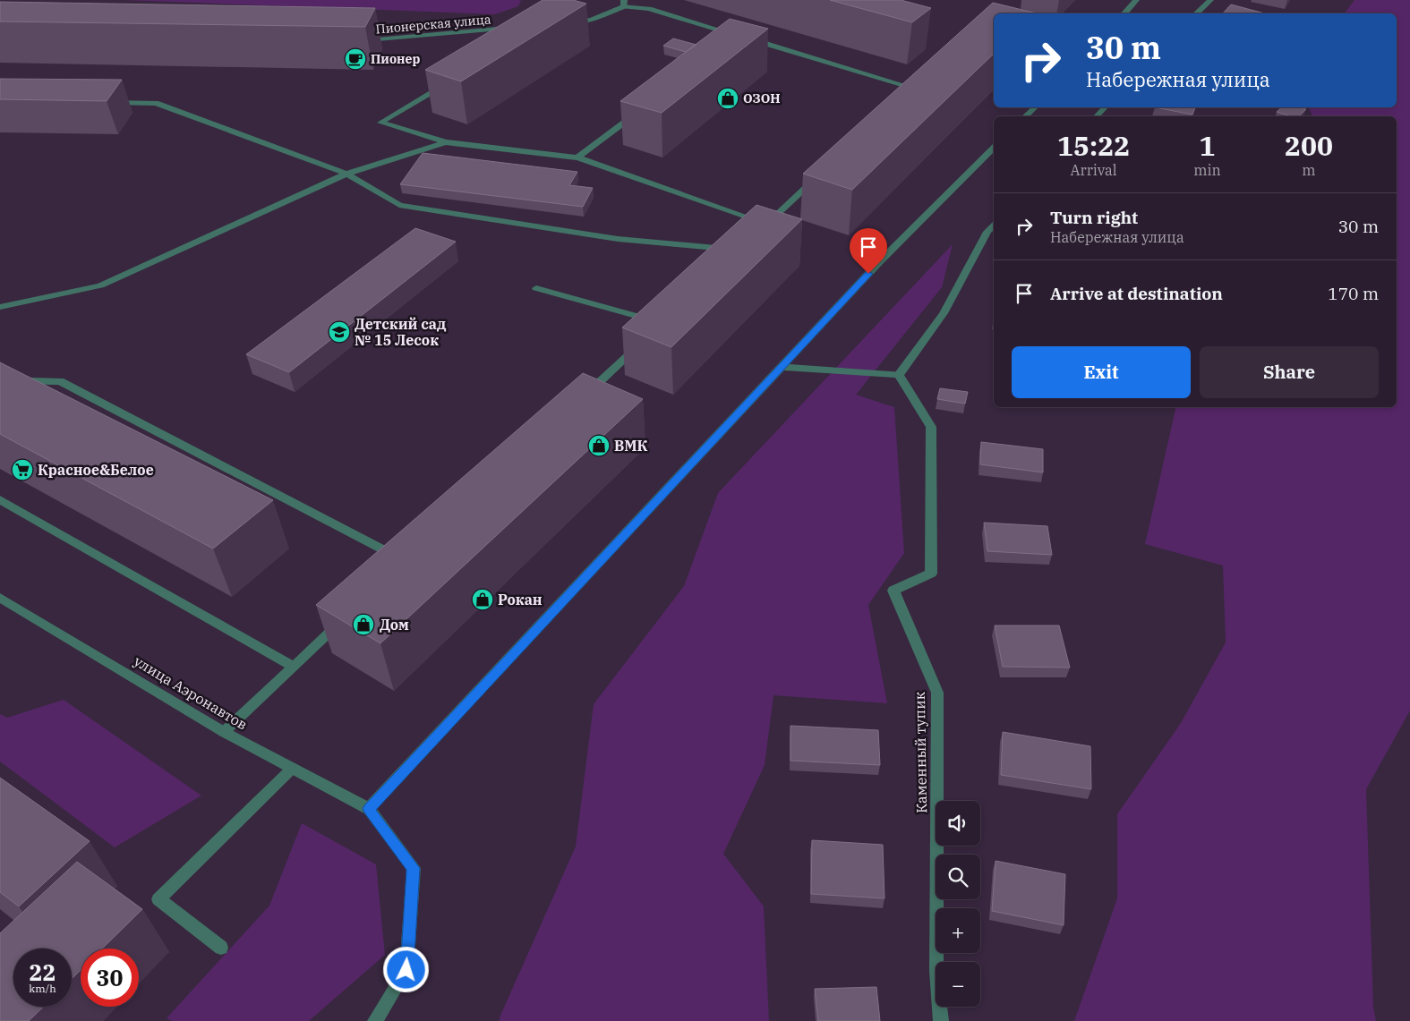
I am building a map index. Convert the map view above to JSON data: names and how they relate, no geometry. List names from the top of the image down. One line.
{"streets":{"street":["Пионерская улица","улица Аэронавтов","Каменный тупик"]},"places":{"cafe":["Пионер"],"shop":["ОЗОН","ВМК","Рокан","Дом"],"school or university":["Детский сад № 15 Лесок"],"supermarket":["Красное&Белое"]},"page":{"turn":["30 m","Набережная улица"],"eta":["15:22","Arrival","1","min","200","m"],"list":[{"name":"Turn right","note":"Набережная улица","value":"30 m"},{"name":"Arrive at destination","value":"170 m"}],"buttons":["Exit","Share"],"map_buttons":["+","−"],"speed":"22 km/h","limit":"30"}}
